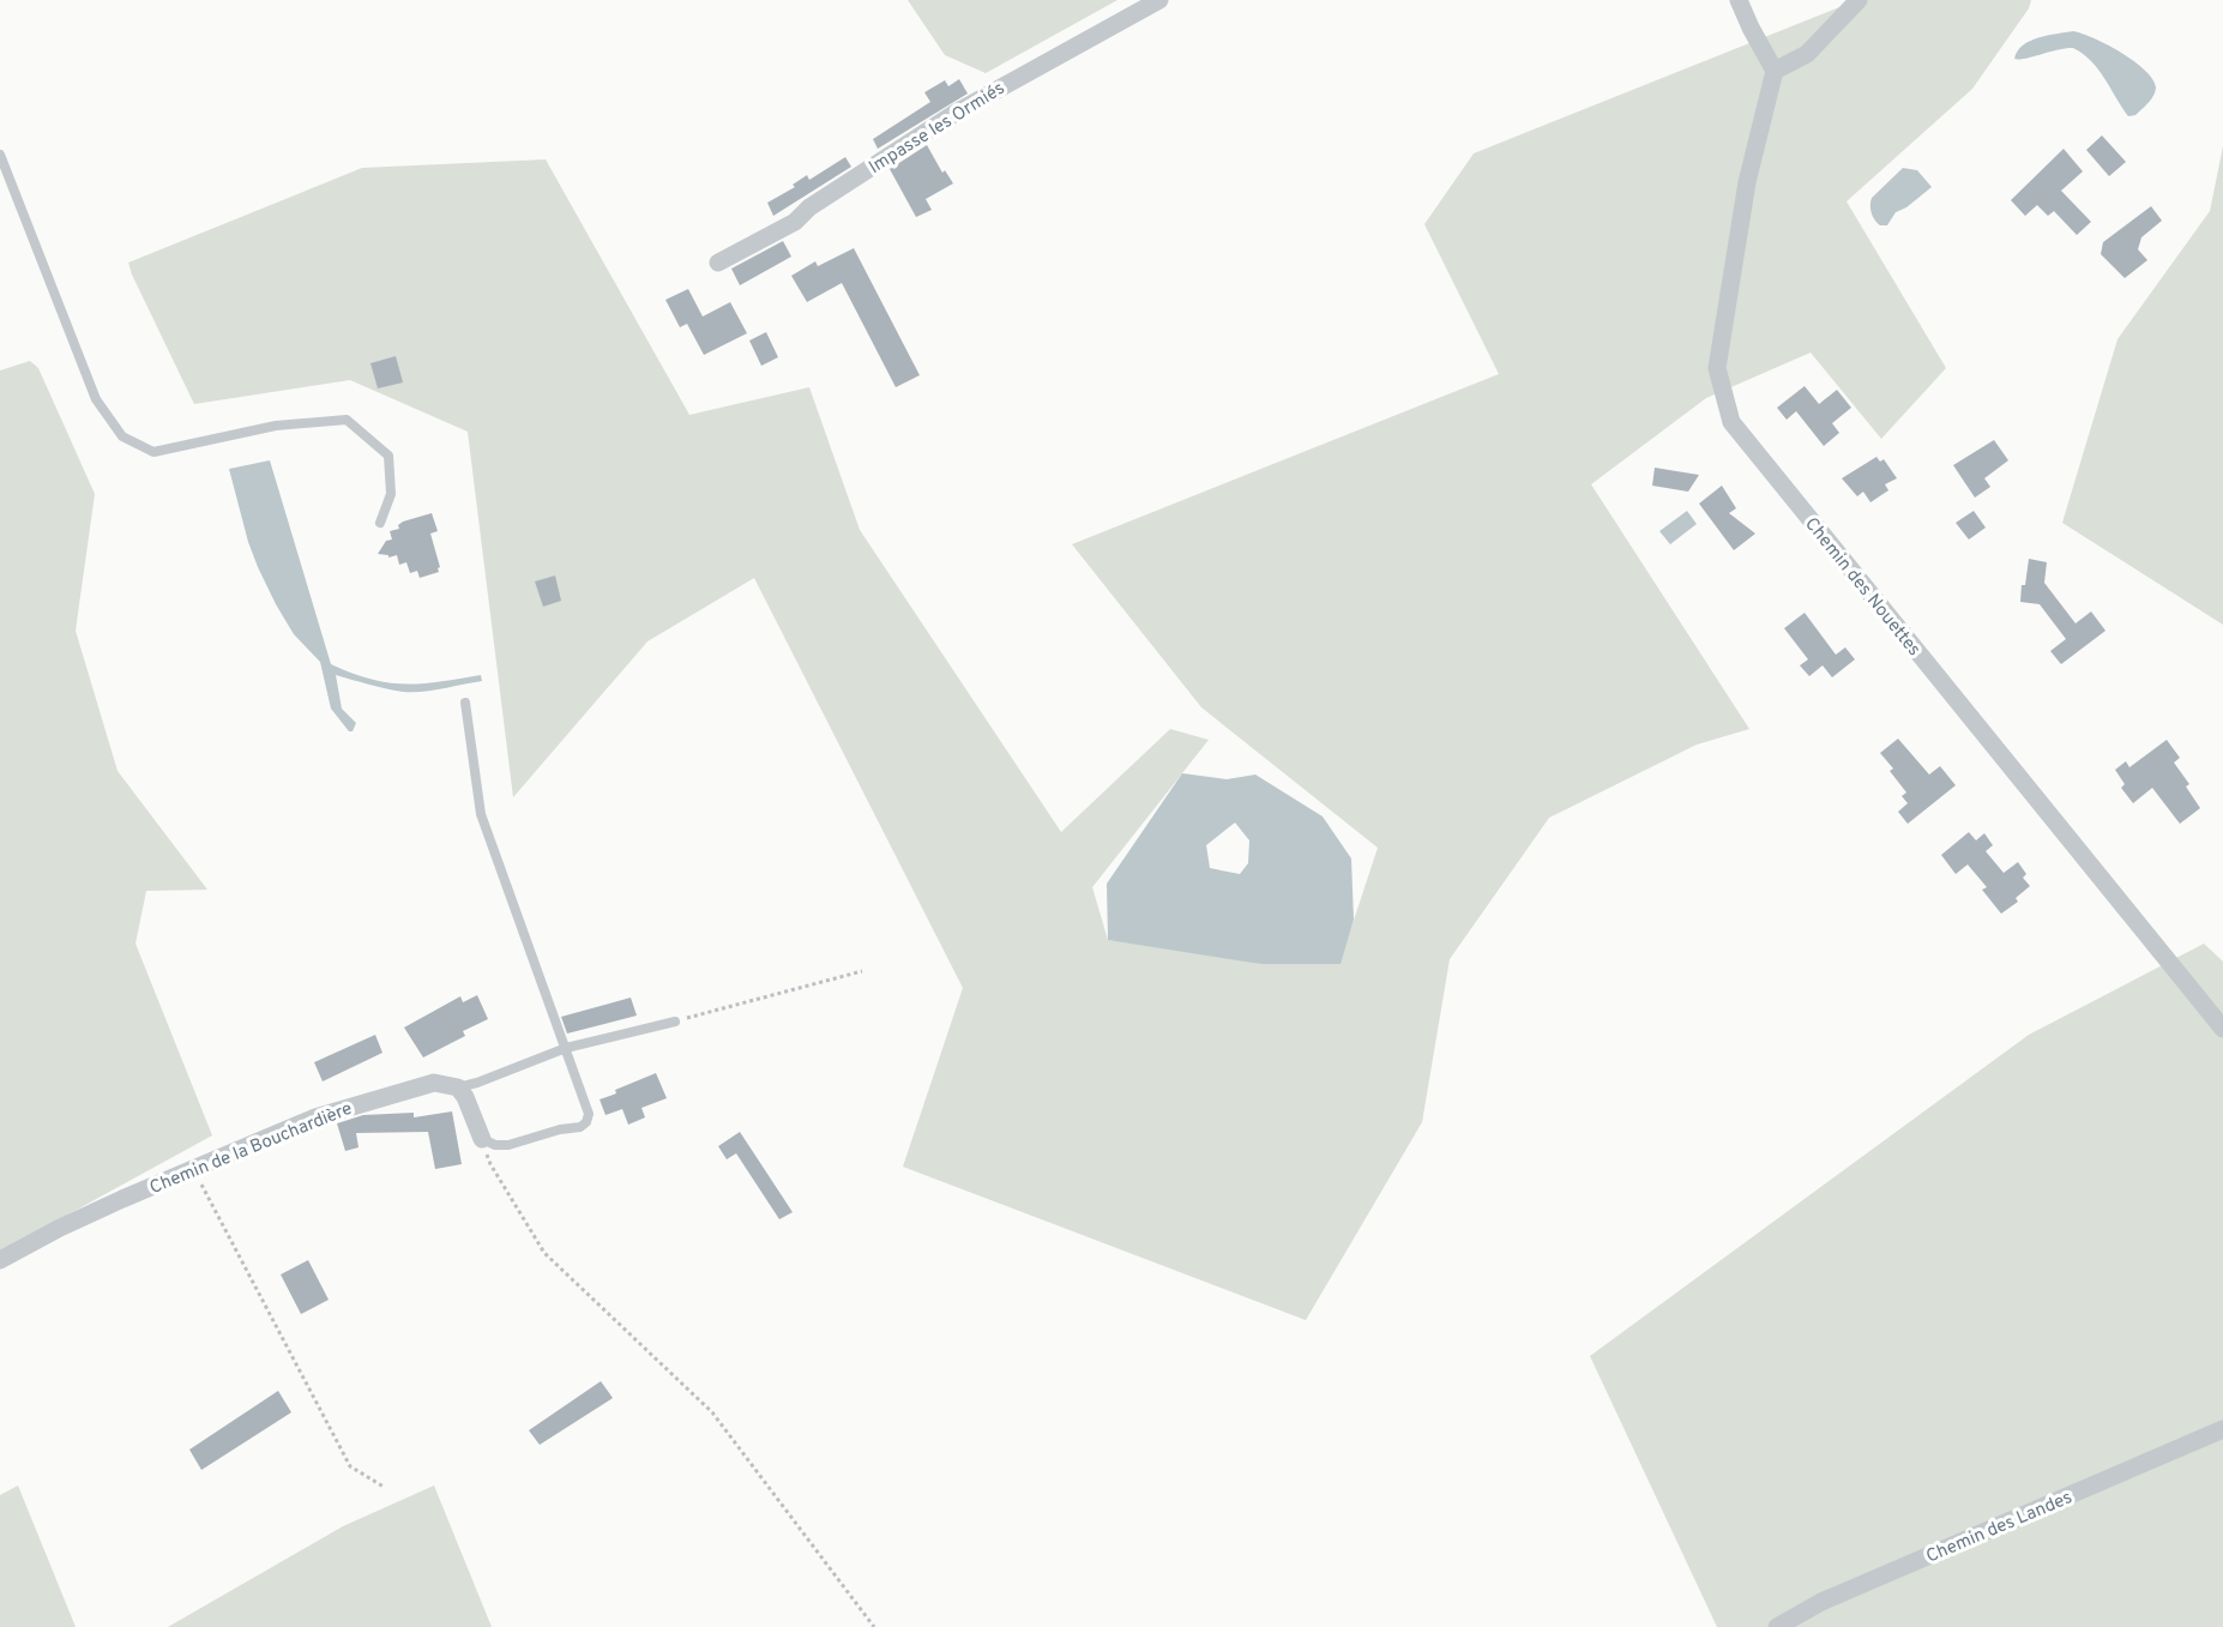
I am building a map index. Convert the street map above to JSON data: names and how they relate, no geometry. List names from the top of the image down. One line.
{"streets":{"street":["Impasse les Ormiés","Chemin des Nouettes","Chemin de la Bouchardière","Chemin des Landes"]}}
